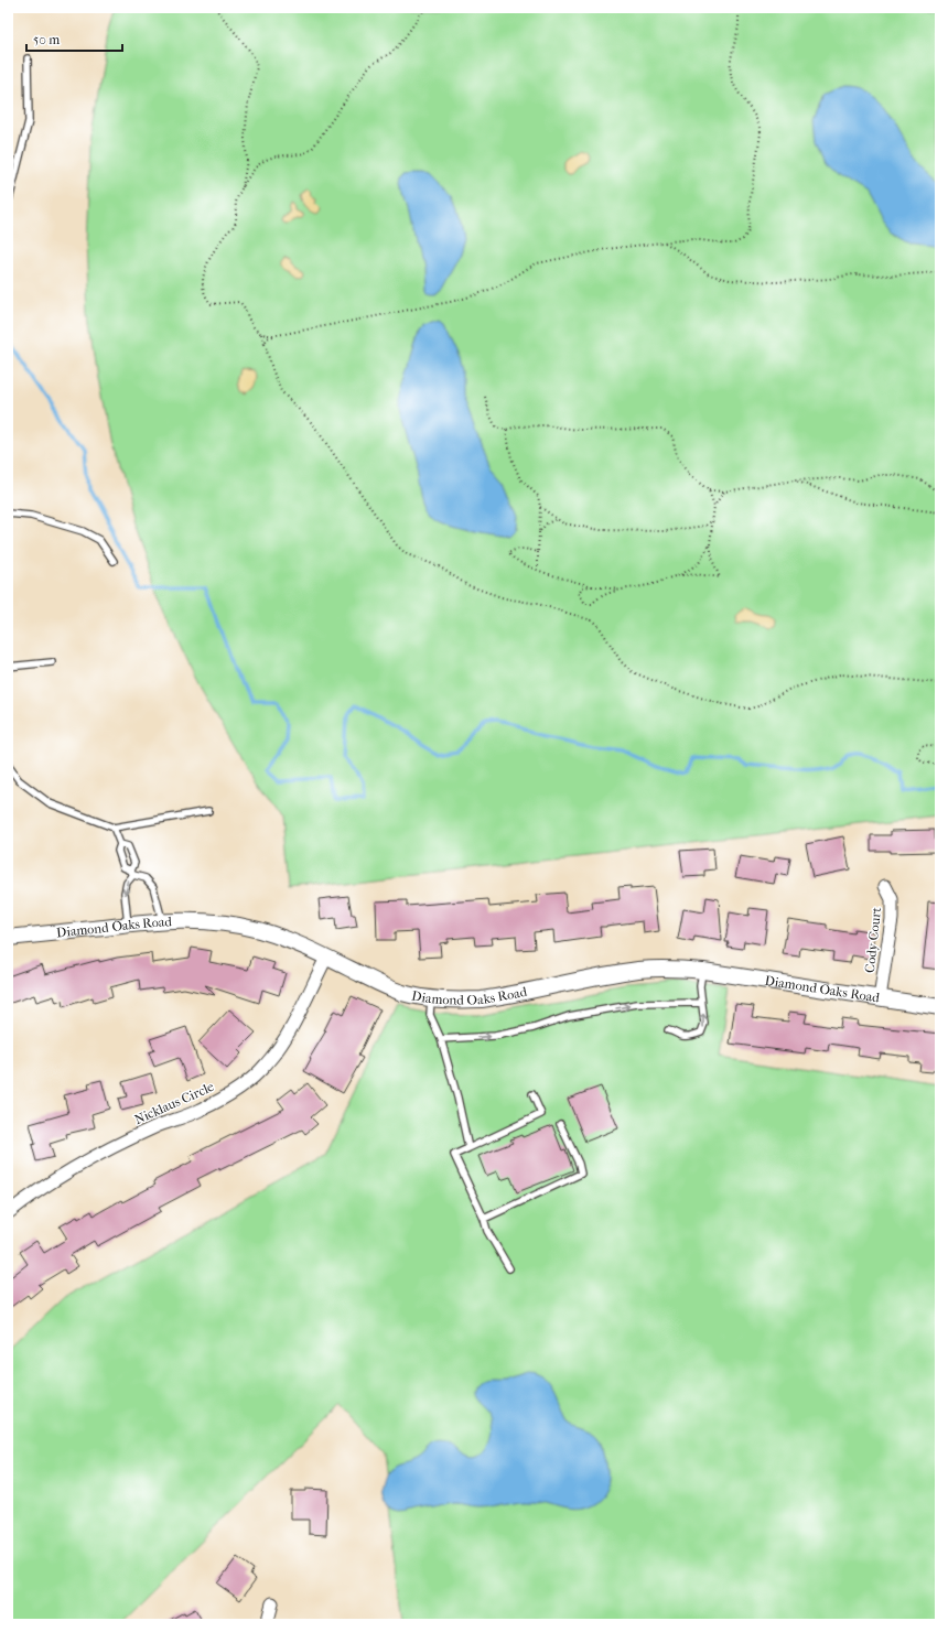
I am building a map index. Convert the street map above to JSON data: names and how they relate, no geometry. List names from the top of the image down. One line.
{"streets":{"street":["Diamond Oaks Road","Cody Court","Nicklaus Circle"]},"crossings":[["Diamond Oaks Road","Cody Court"],["Diamond Oaks Road","Nicklaus Circle"]],"scale_bar":"50 m"}
